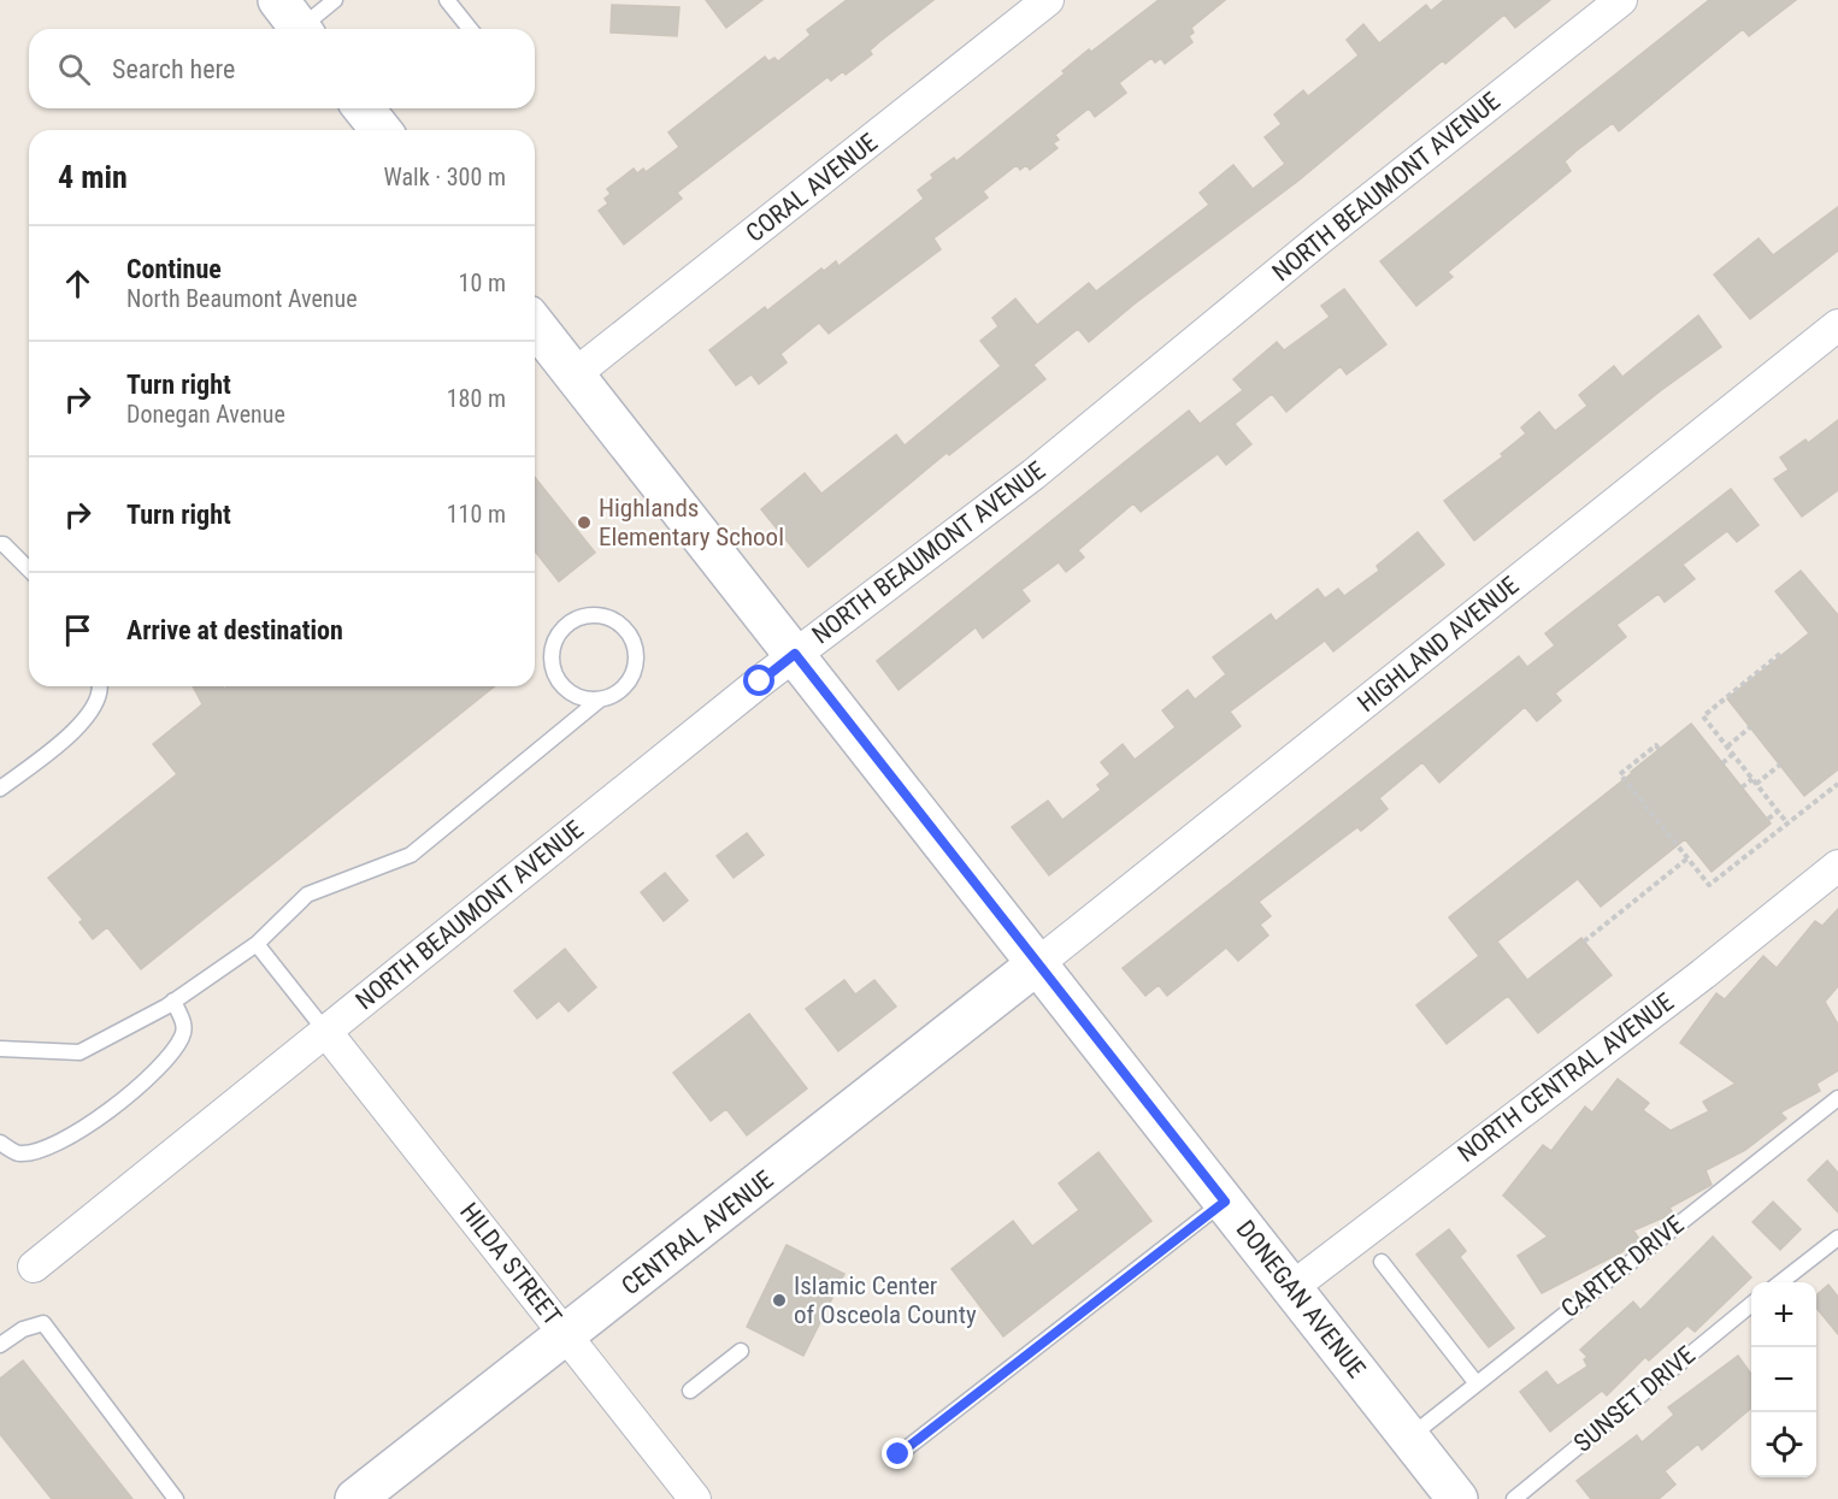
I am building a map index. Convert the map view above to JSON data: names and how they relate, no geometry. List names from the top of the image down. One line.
{"streets":{"street":["NORTH BEAUMONT AVENUE","CORAL AVENUE","HIGHLAND AVENUE","NORTH CENTRAL AVENUE","CENTRAL AVENUE","HILDA STREET","DONEGAN AVENUE"],"lane":["CARTER DRIVE","SUNSET DRIVE"]},"crossings":[["NORTH BEAUMONT AVENUE","HILDA STREET"],["NORTH BEAUMONT AVENUE","DONEGAN AVENUE"],["CORAL AVENUE","DONEGAN AVENUE"],["HIGHLAND AVENUE","CENTRAL AVENUE"],["HIGHLAND AVENUE","DONEGAN AVENUE"],["NORTH CENTRAL AVENUE","DONEGAN AVENUE"],["CENTRAL AVENUE","HILDA STREET"],["CENTRAL AVENUE","DONEGAN AVENUE"],["CARTER DRIVE","DONEGAN AVENUE"]],"places":["Highlands Elementary School","Islamic Center of Osceola County"],"page":{"search":"Search here","heading":["4 min","Walk · 300 m"],"list":[["Continue","North Beaumont Avenue","10 m"],["Turn right","Donegan Avenue","180 m"],["Turn right","110 m"],"Arrive at destination"],"map_buttons":["+","−"]}}
